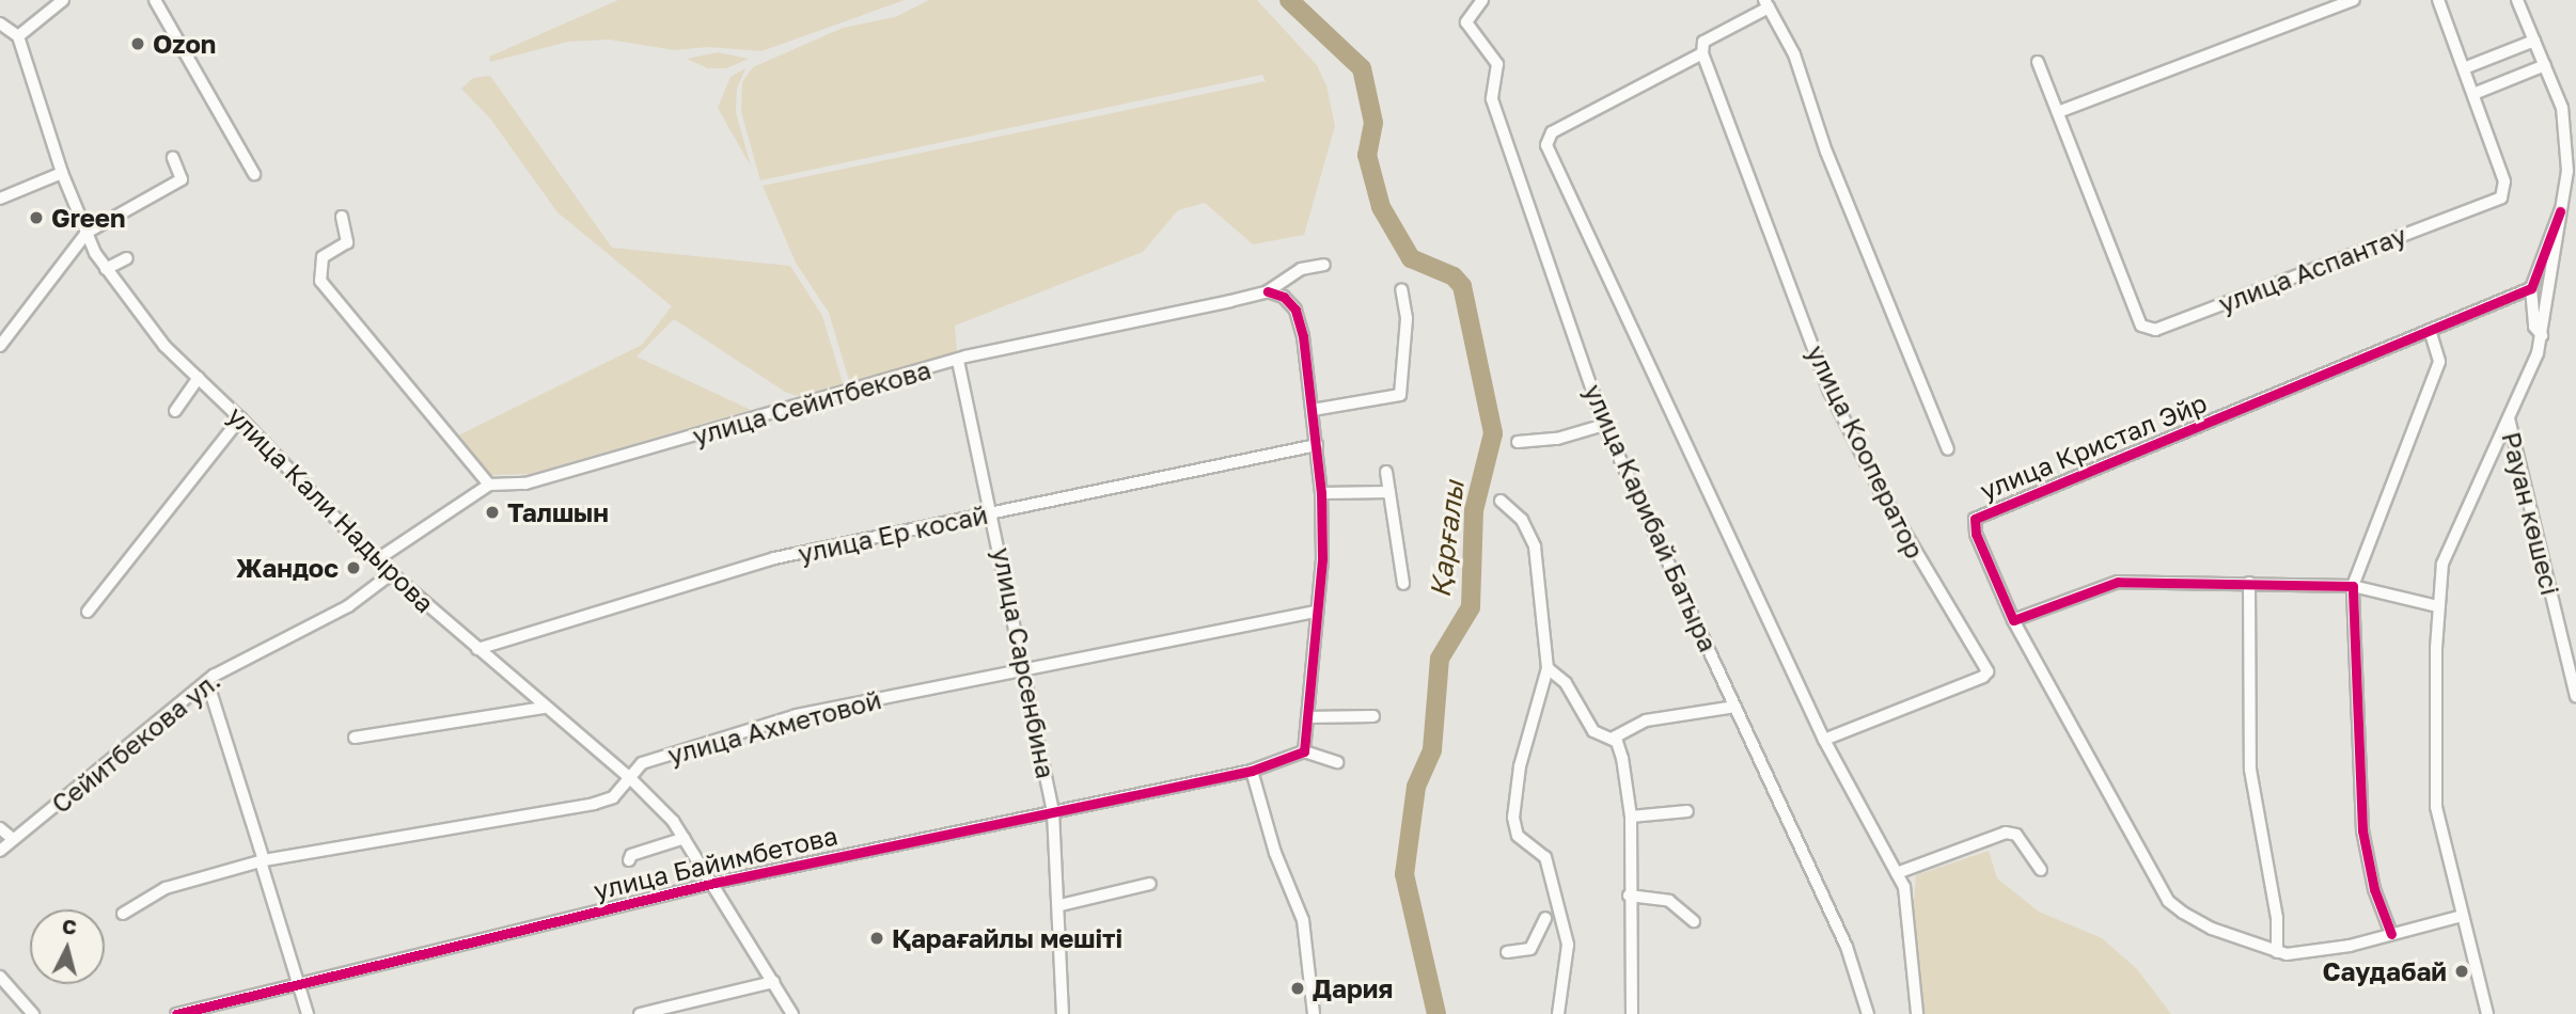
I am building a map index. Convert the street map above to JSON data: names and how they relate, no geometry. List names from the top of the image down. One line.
{"streets":{"street":["улица Аспантау","улица Сейитбекова","улица Кристал Эйр","улица Кооператор","улица Кали Надырова","Рауан көшесі","улица Карибай Батыра","улица Ер косай","улица Сарсенбина","улица Ахметовой","Сейитбекова ул.","улица Байимбетова"]},"crossings":[["улица Сейитбекова","улица Сарсенбина"],["улица Кали Надырова","улица Ер косай"],["улица Кали Надырова","улица Ахметовой"],["улица Кали Надырова","Сейитбекова ул."],["улица Кали Надырова","улица Байимбетова"],["улица Ер косай","улица Сарсенбина"],["улица Сарсенбина","улица Ахметовой"],["улица Сарсенбина","улица Байимбетова"]],"water":["Қарғалы"],"places":["Ozon","Green","Талшын","Жандос","Қарағайлы мешіті","Саудабай","Дария"],"north":"top"}
